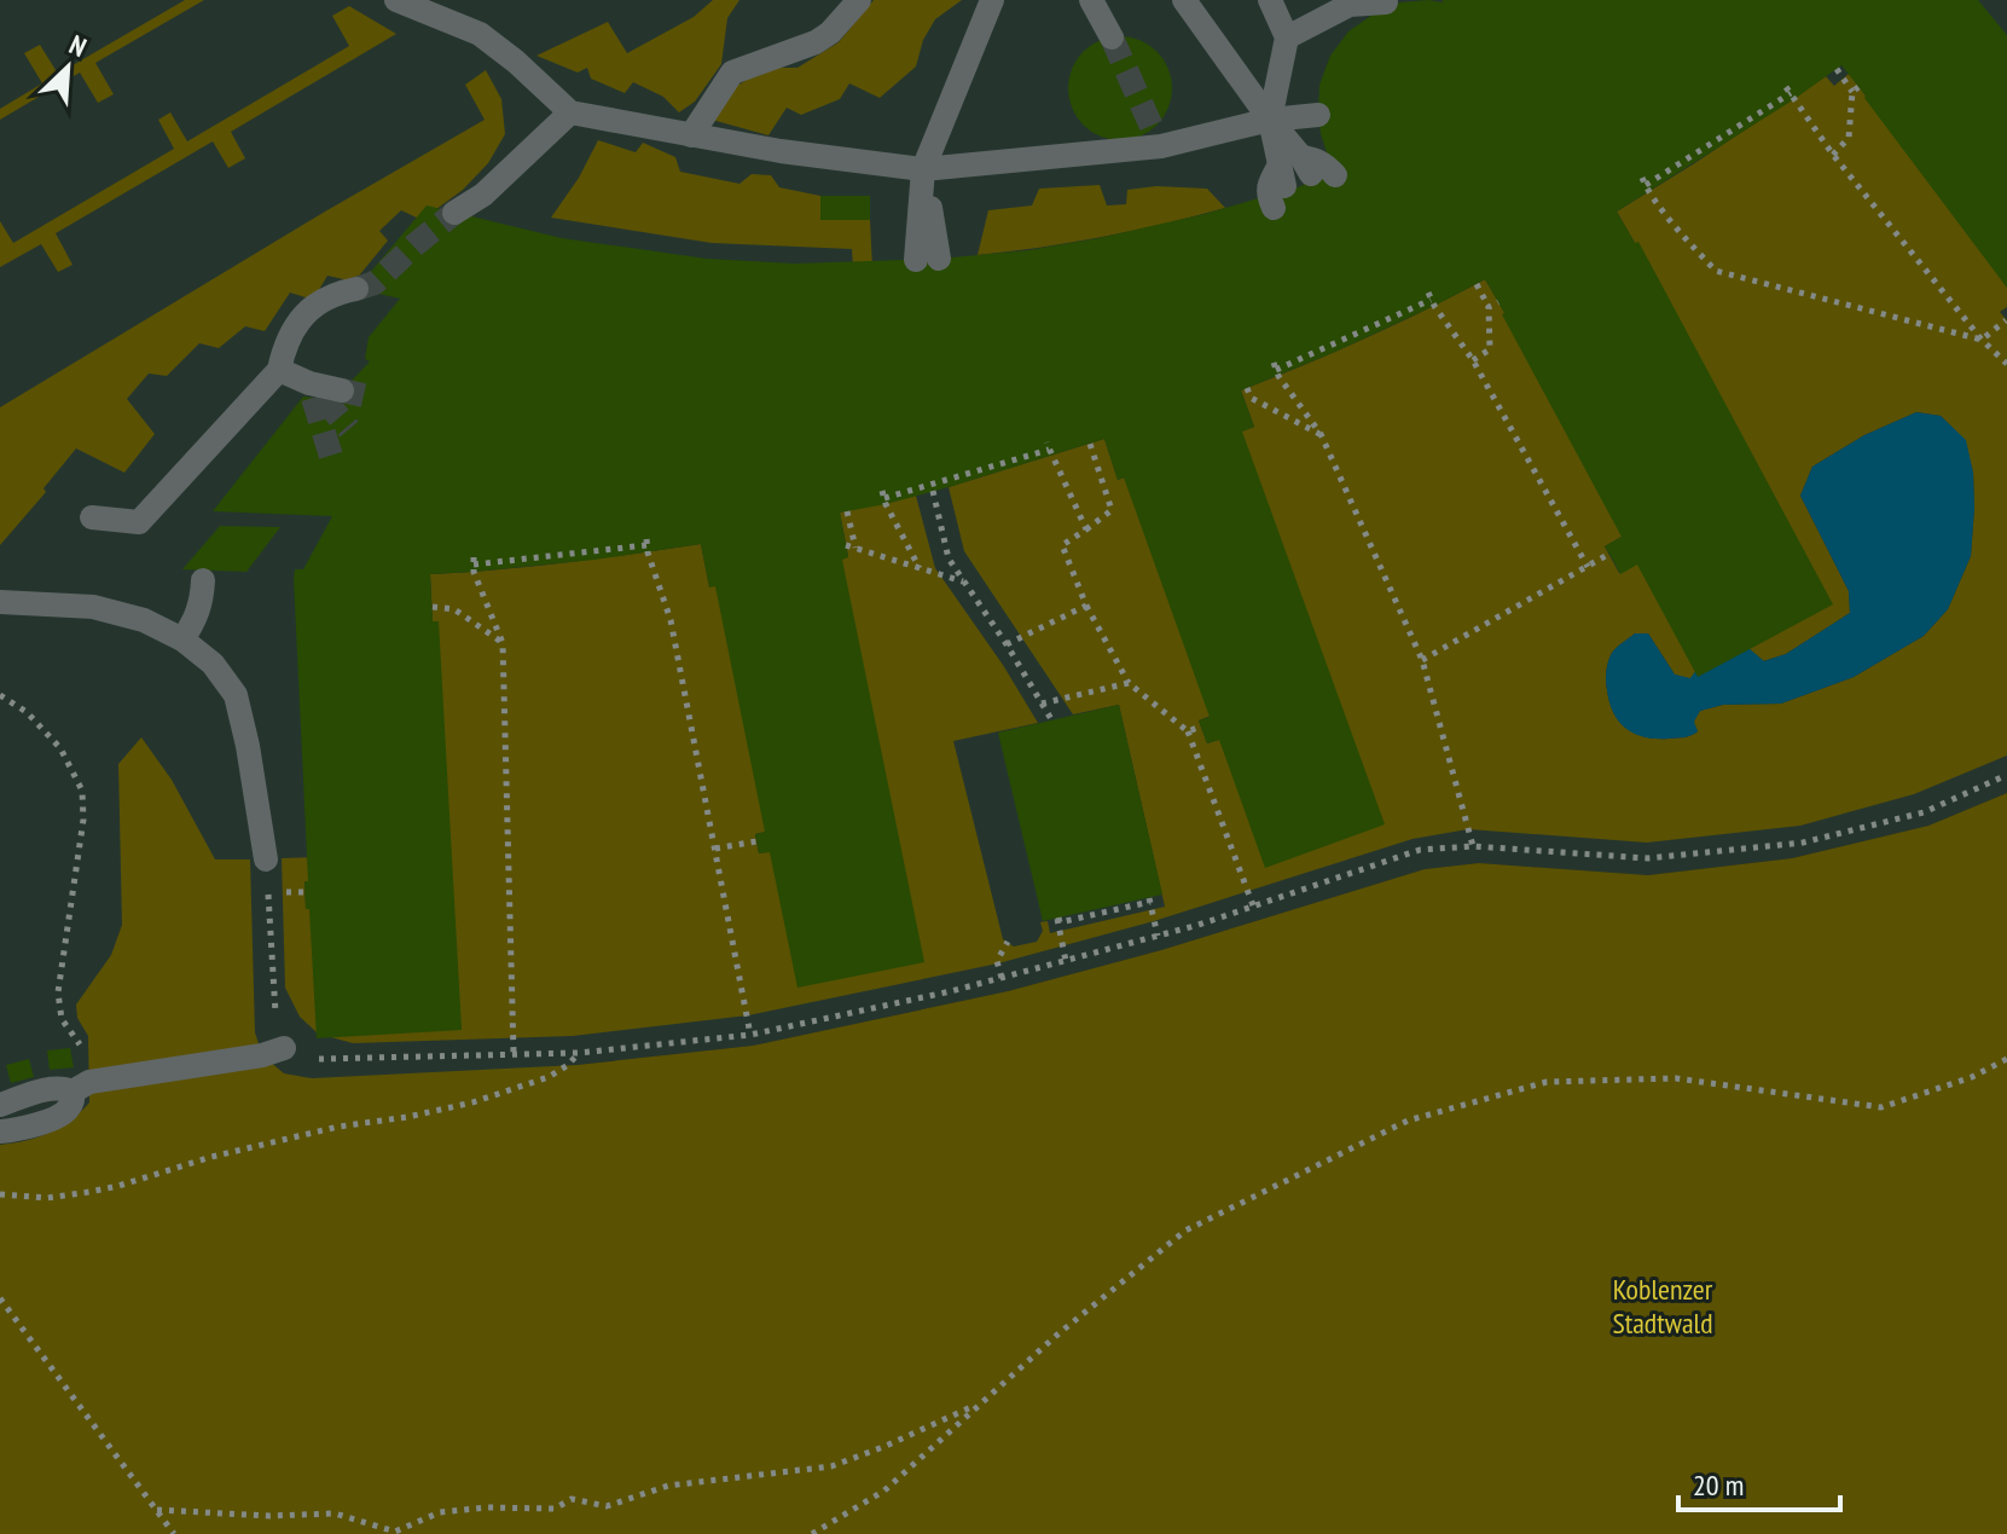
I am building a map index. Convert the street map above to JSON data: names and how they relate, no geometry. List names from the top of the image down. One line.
{"parks":["Koblenzer Stadtwald"],"scale_bar":"20 m","north":"top right"}
